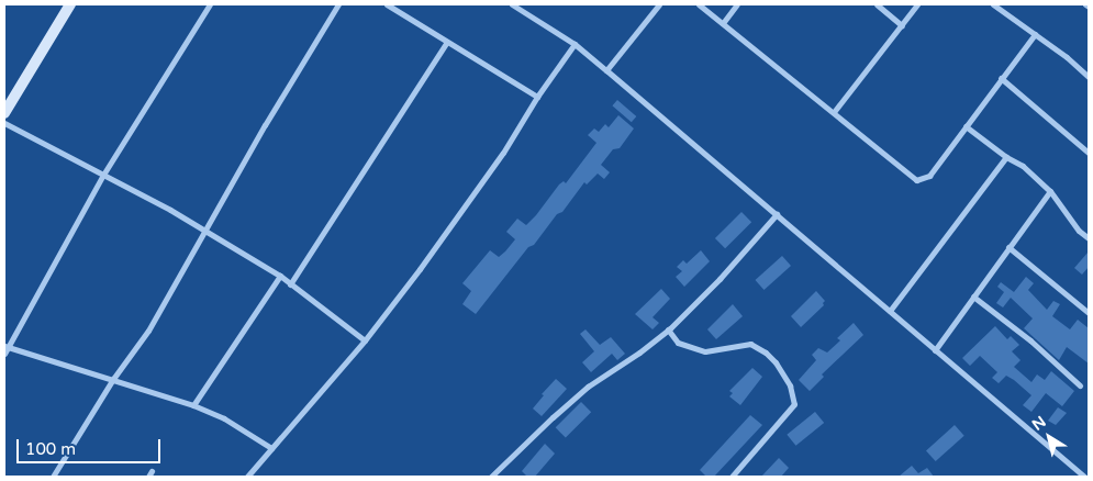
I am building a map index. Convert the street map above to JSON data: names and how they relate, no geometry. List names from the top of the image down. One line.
{"scale_bar":"100 m","north":"top left"}
